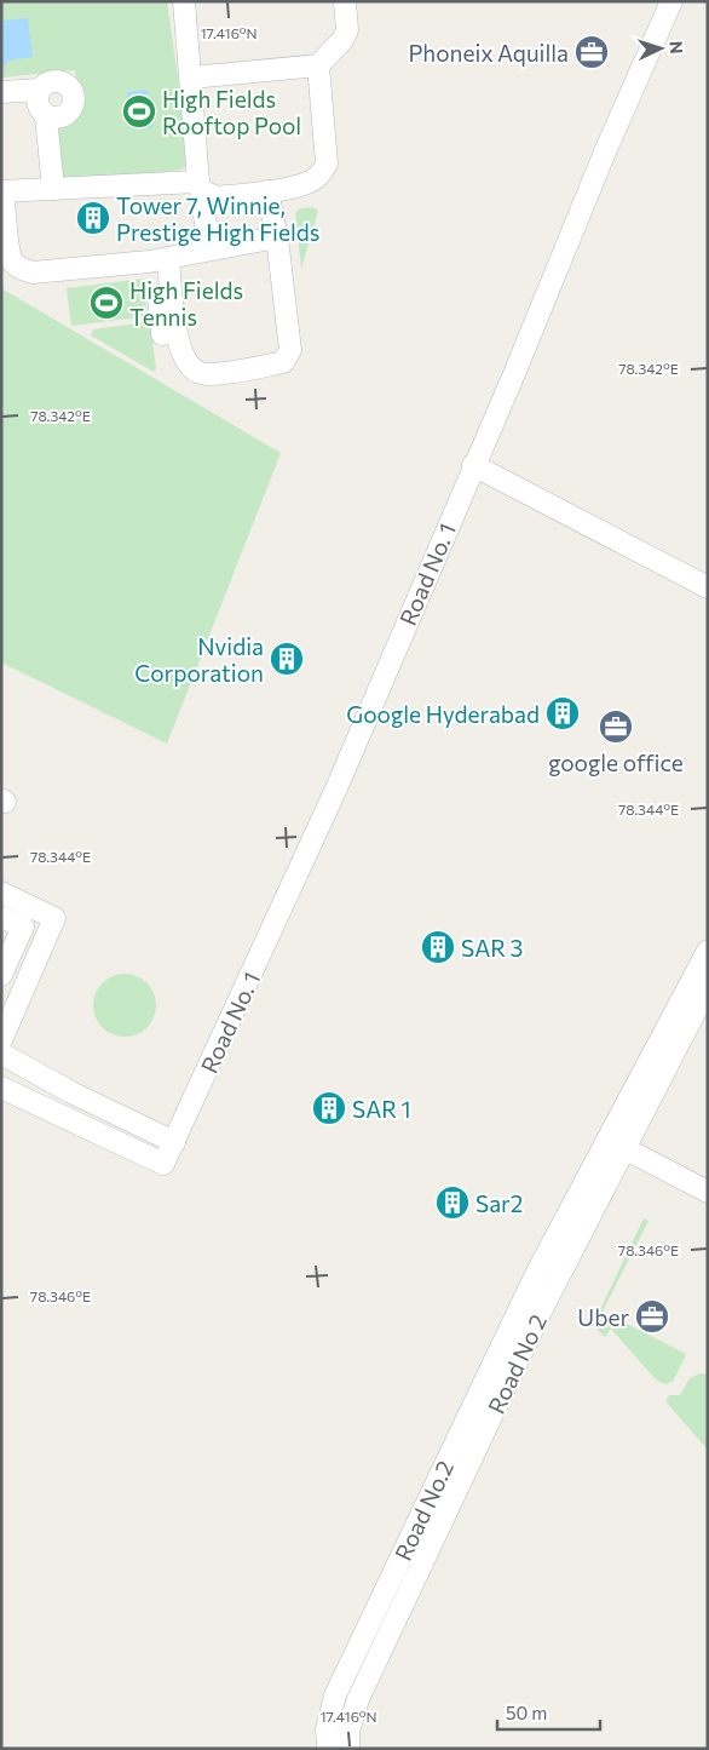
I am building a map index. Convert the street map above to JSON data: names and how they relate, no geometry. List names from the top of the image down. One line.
{"streets":{"street":["Road No. 1","Road No 2","Road No.2"]},"crossings":[["Road No 2","Road No.2"]],"places":{"office":["Phoneix Aquilla","google office","Uber"],"sports":["High Fields Rooftop Pool","High Fields Tennis"],"building":["Tower 7, Winnie, Prestige High Fields","Nvidia Corporation","Google Hyderabad","SAR 3","SAR 1","Sar2"]},"scale_bar":"50 m","north":"right","coordinates":["17.416°N","78.342°E","78.344°E","78.346°E"]}
